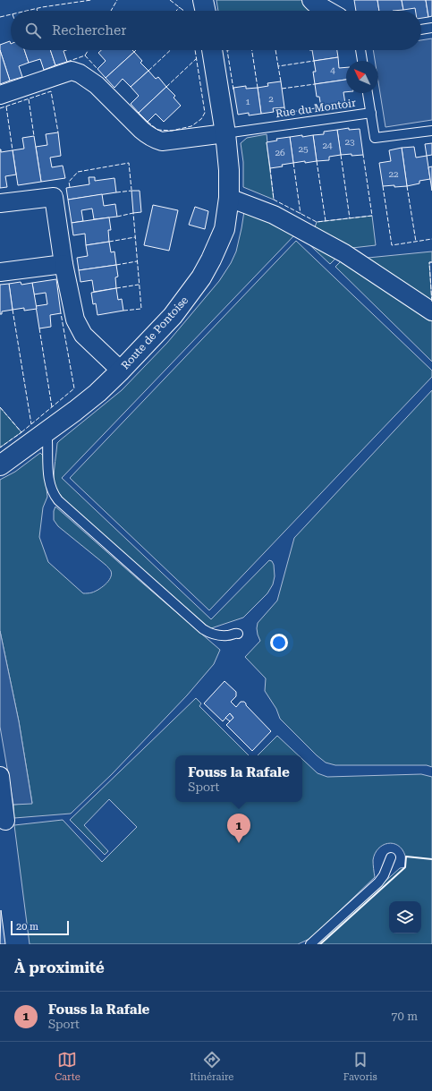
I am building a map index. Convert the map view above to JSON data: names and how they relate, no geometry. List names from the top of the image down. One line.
{"streets":{"street":["Route de Pontoise"],"lane":["Rue du Montoir"]},"crossings":[["Rue du Montoir","Route de Pontoise"]],"house_numbers":["4","2","1","23","24","25","26","22"],"scale_bar":"20 m","north":"top left","page":{"search":"Rechercher","popup":["Fouss la Rafale","Sport"],"pins":"1","scale":"20 m","heading":"À proximité","list":[{"mark":"1","name":"Fouss la Rafale","note":"Sport","value":"70 m"}],"nav":["Carte","Itinéraire","Favoris"]}}
